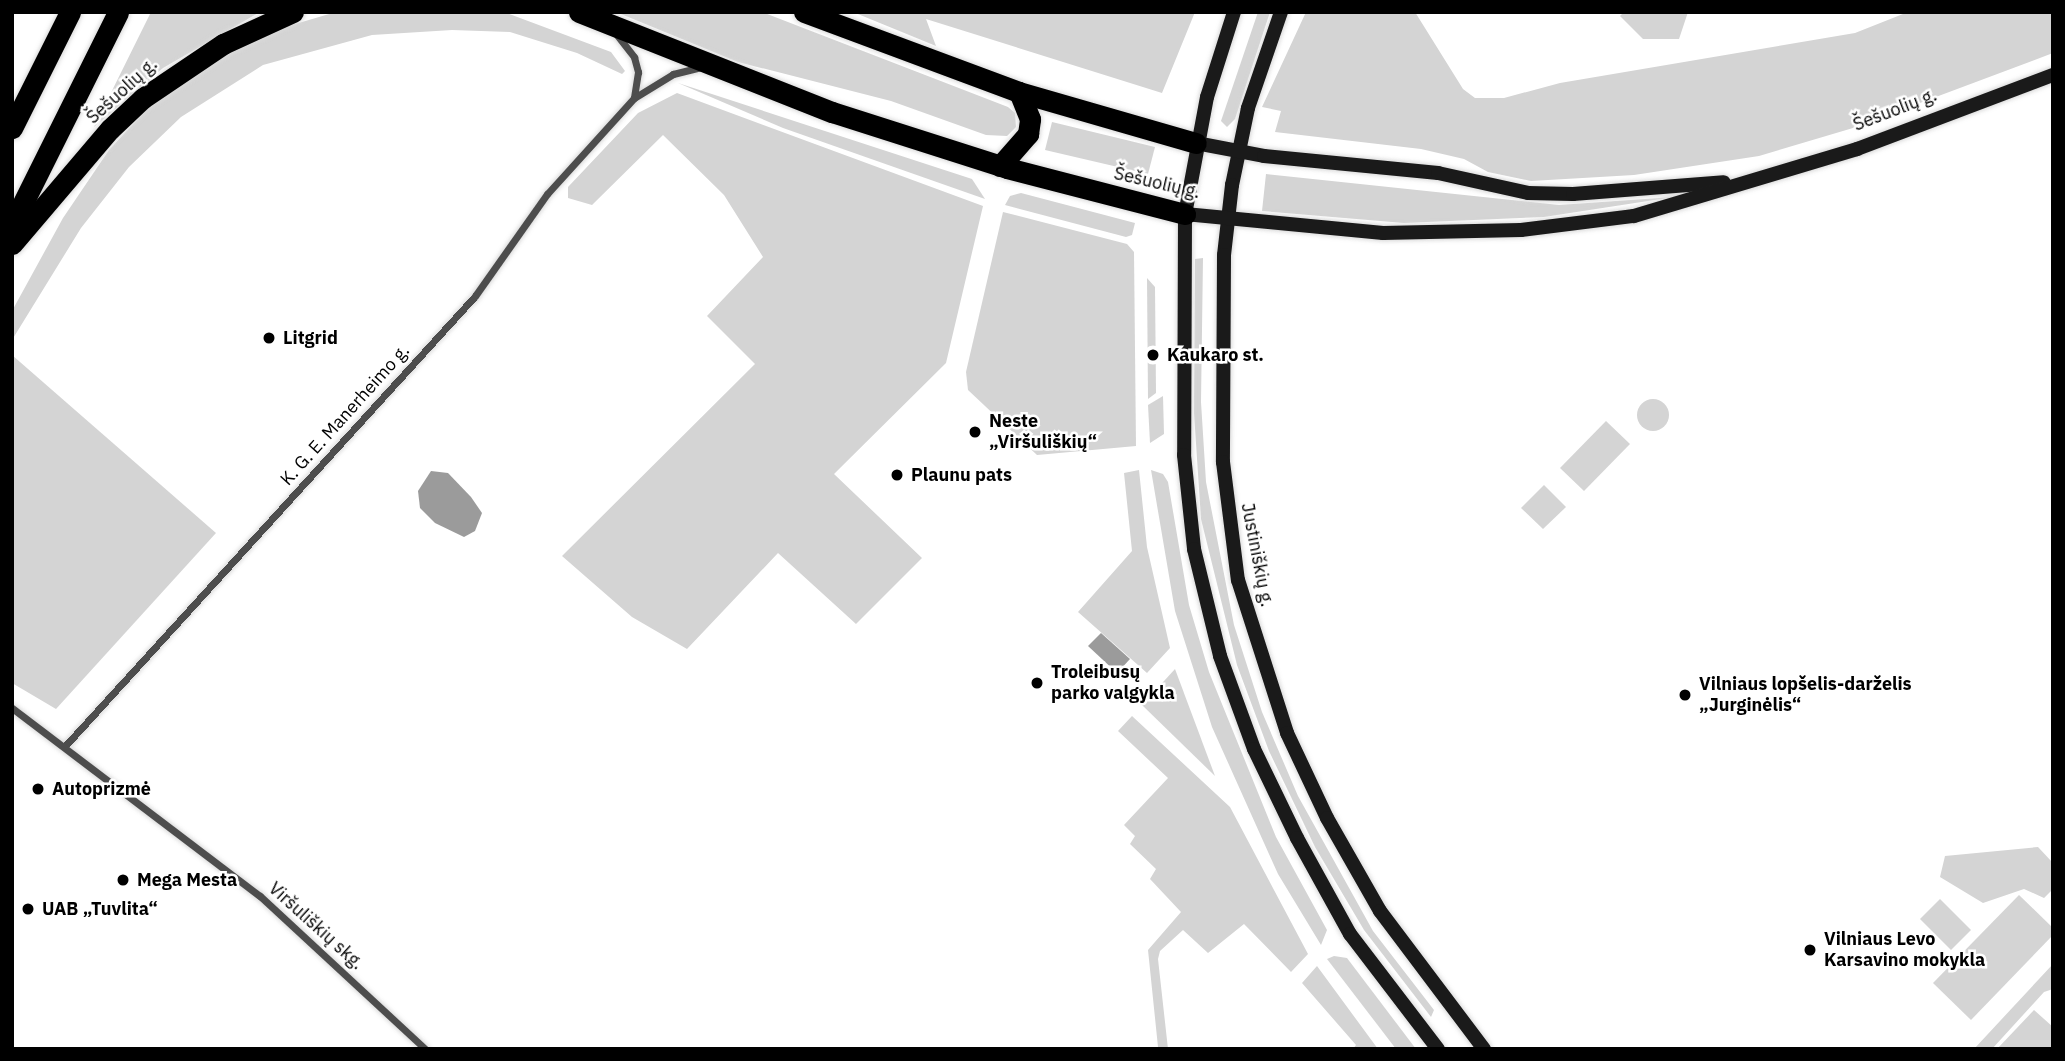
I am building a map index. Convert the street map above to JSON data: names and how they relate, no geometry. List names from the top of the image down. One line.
{"streets":{"highway":["Šešuolių g."],"main road":["Justiniškių g."],"street":["K. G. E. Manerheimo g.","Viršuliškių skg."]},"crossings":[["Šešuolių g.","K. G. E. Manerheimo g."],["Šešuolių g.","Justiniškių g."],["K. G. E. Manerheimo g.","Viršuliškių skg."]],"places":["Litgrid","Kaukaro st.","Neste „Viršuliškių“","Plaunu pats","Troleibusų parko valgykla","Vilniaus lopšelis-darželis „Jurginėlis“","Autoprizmė","Mega Mesta","UAB „Tuvlita“","Vilniaus Levo Karsavino mokykla"]}
